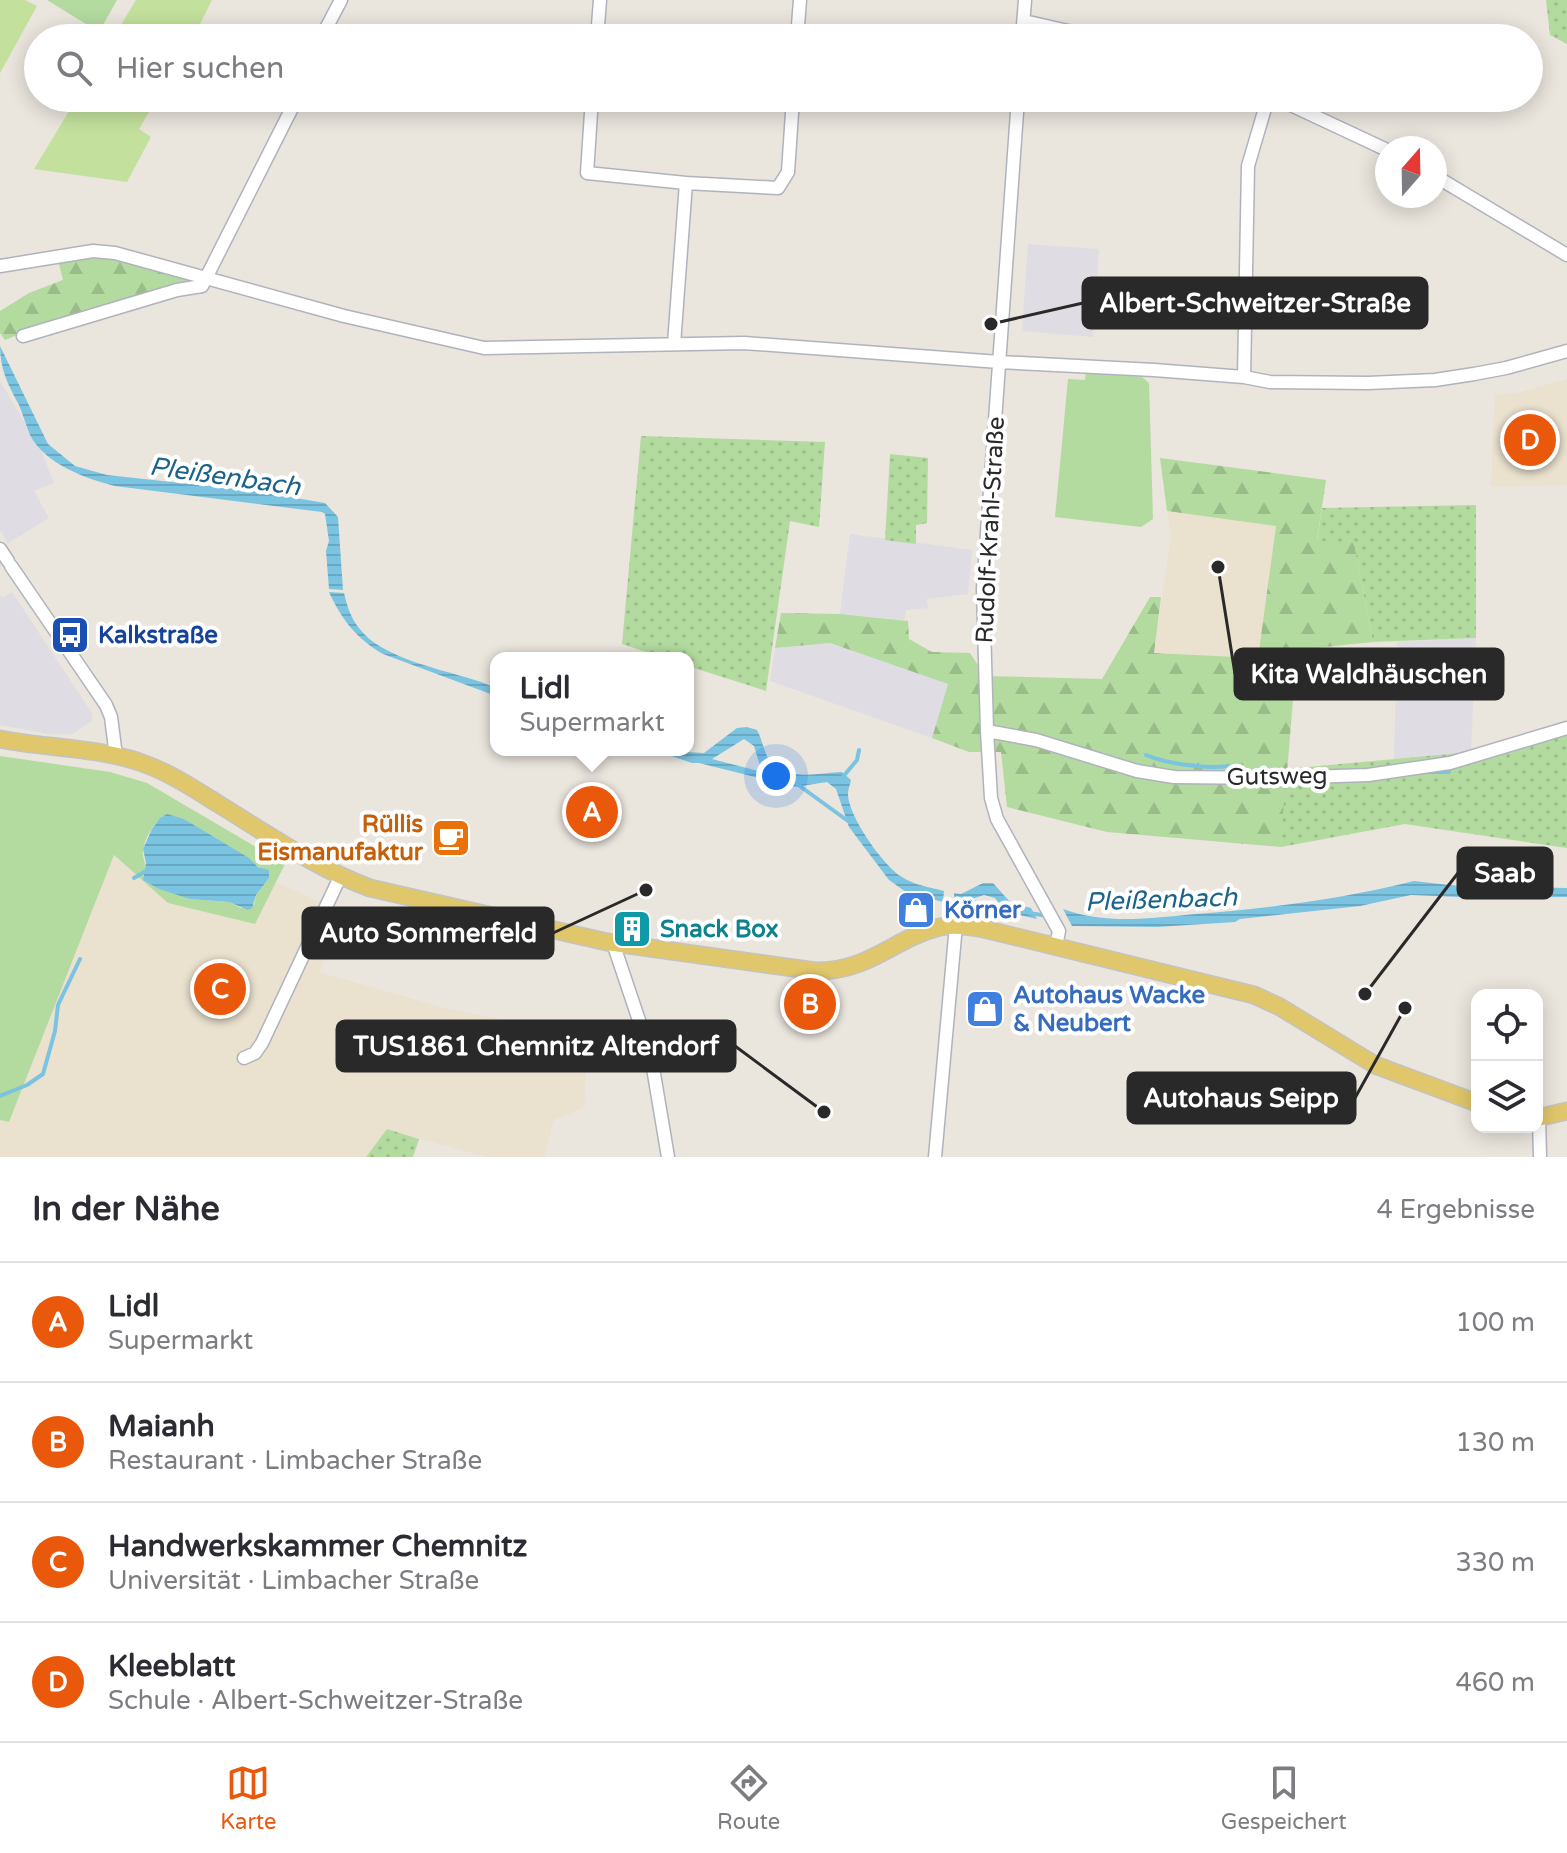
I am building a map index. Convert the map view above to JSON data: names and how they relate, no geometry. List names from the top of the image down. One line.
{"streets":{"street":["Rudolf-Krahl-Straße","Gutsweg"]},"crossings":[["Rudolf-Krahl-Straße","Gutsweg"]],"water":["Pleißenbach"],"places":{"other":["Albert-Schweitzer-Straße","Kita Waldhäuschen","Auto Sommerfeld","Saab","Autohaus Seipp","TUS1861 Chemnitz Altendorf"],"bus stop":["Kalkstraße"],"cafe":["Rüllis Eismanufaktur"],"shop":["Körner","Autohaus Wacke & Neubert"],"building":["Snack Box"]},"north":"top","page":{"search":"Hier suchen","pins":["D","A","C","B"],"popup":["Lidl","Supermarkt"],"heading":["In der Nähe","4 Ergebnisse"],"list":[{"mark":"A","name":"Lidl","note":"Supermarkt","value":"100 m"},{"mark":"B","name":"Maianh","note":"Restaurant · Limbacher Straße","value":"130 m"},{"mark":"C","name":"Handwerkskammer Chemnitz","note":"Universität · Limbacher Straße","value":"330 m"},{"mark":"D","name":"Kleeblatt","note":"Schule · Albert-Schweitzer-Straße","value":"460 m"}],"nav":["Karte","Route","Gespeichert"]}}
